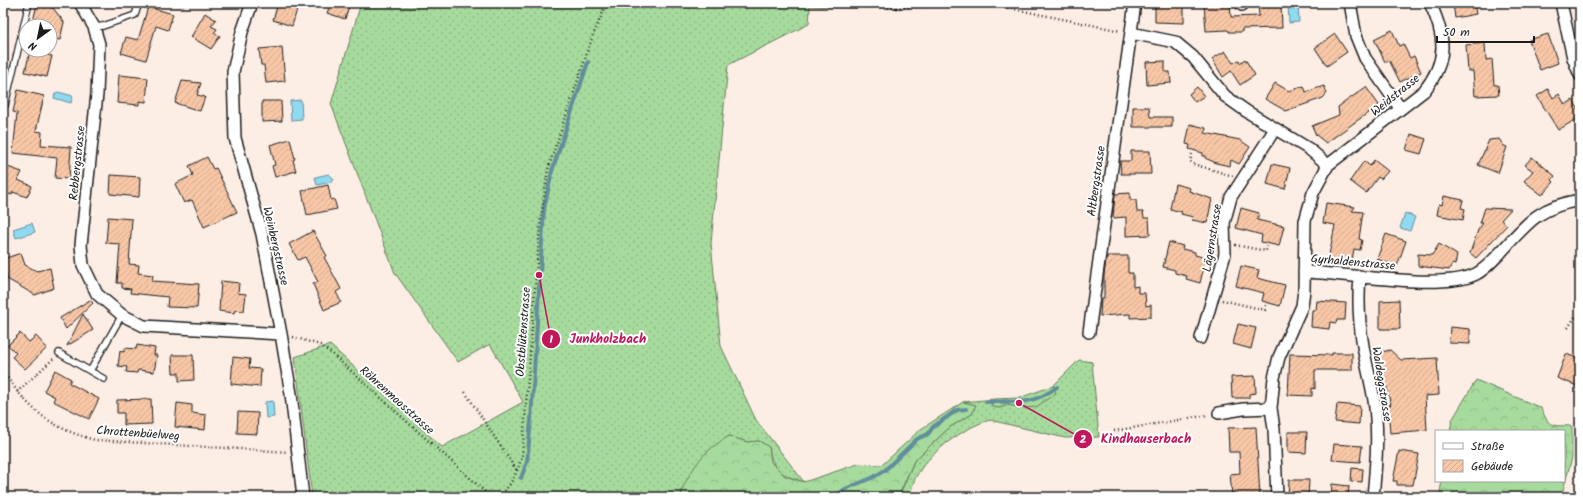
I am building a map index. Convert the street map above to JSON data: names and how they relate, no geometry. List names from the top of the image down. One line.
{"streets":{"street":["Weidstrasse","Rebbergstrasse","Altbergstrasse","Lägernstrasse","Weinbergstrasse","Gyrhaldenstrasse","Waldeggstrasse"],"path":["Obstblütenstrasse","Röhrenmoosstrasse","Chrottenbüelweg"]},"crossings":[["Weidstrasse","Gyrhaldenstrasse"],["Rebbergstrasse","Weinbergstrasse"],["Rebbergstrasse","Röhrenmoosstrasse"],["Weinbergstrasse","Röhrenmoosstrasse"],["Weinbergstrasse","Chrottenbüelweg"],["Gyrhaldenstrasse","Waldeggstrasse"]],"places":["Junkholzbach","Kindhauserbach"],"legend":["Straße","Gebäude"],"scale_bar":"50 m","north":"bottom left"}
